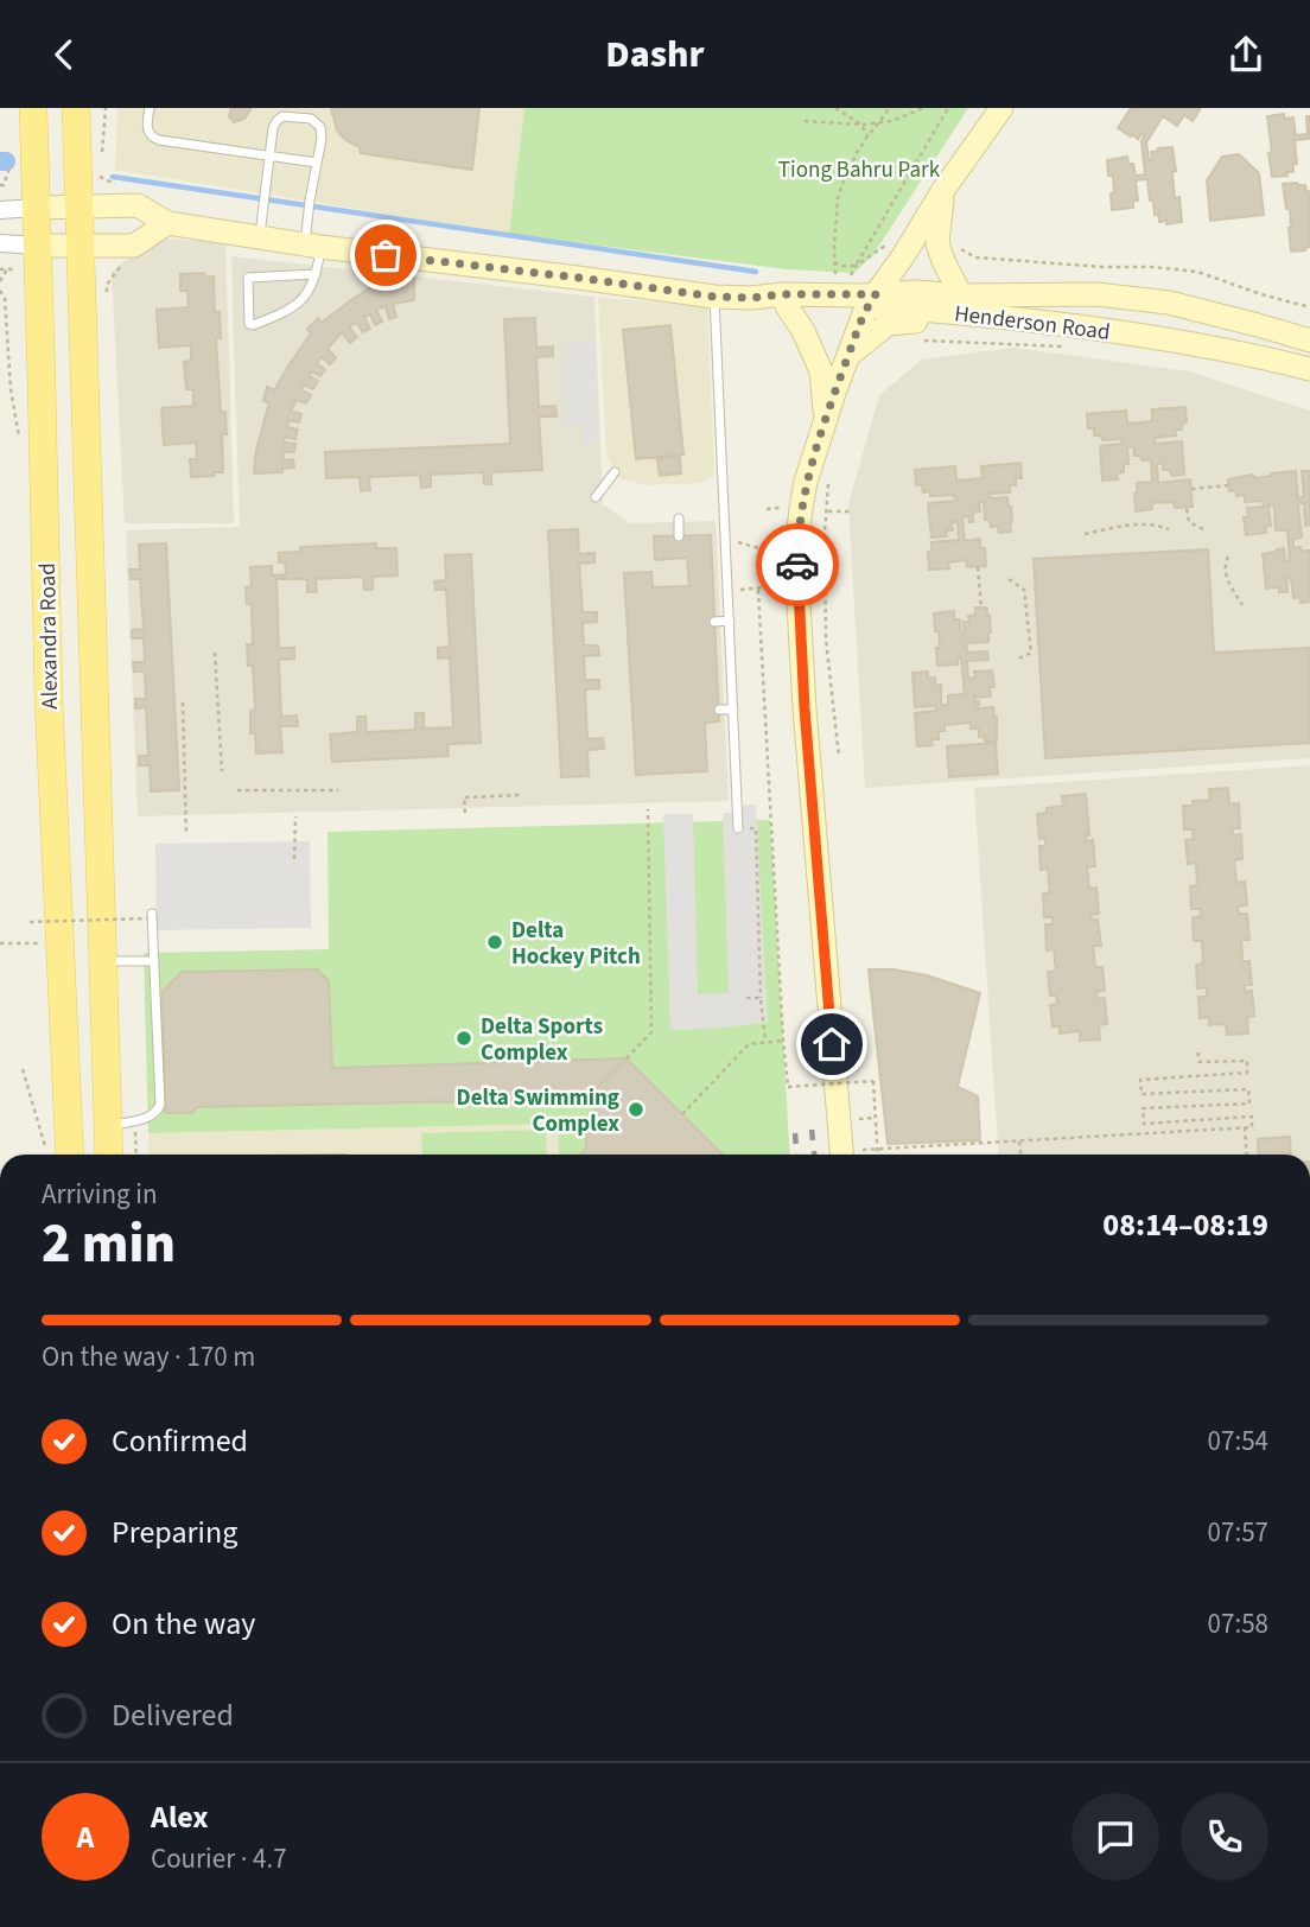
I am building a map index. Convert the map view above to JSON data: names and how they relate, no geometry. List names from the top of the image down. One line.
{"streets":{"main road":["Henderson Road","Alexandra Road"]},"crossings":[["Henderson Road","Alexandra Road"]],"parks":["Tiong Bahru Park"],"places":["Delta Hockey Pitch","Delta Sports Complex","Delta Swimming Complex"],"page":{"header":"Dashr","heading":["2 min","Arriving in","08:14–08:19"],"panel":["Alex","Courier · 4.7"],"bar":"On the way · 170 m","list":[["Confirmed","07:54"],["Preparing","07:57"],["On the way","07:58"],"Delivered"],"round":"A"}}
